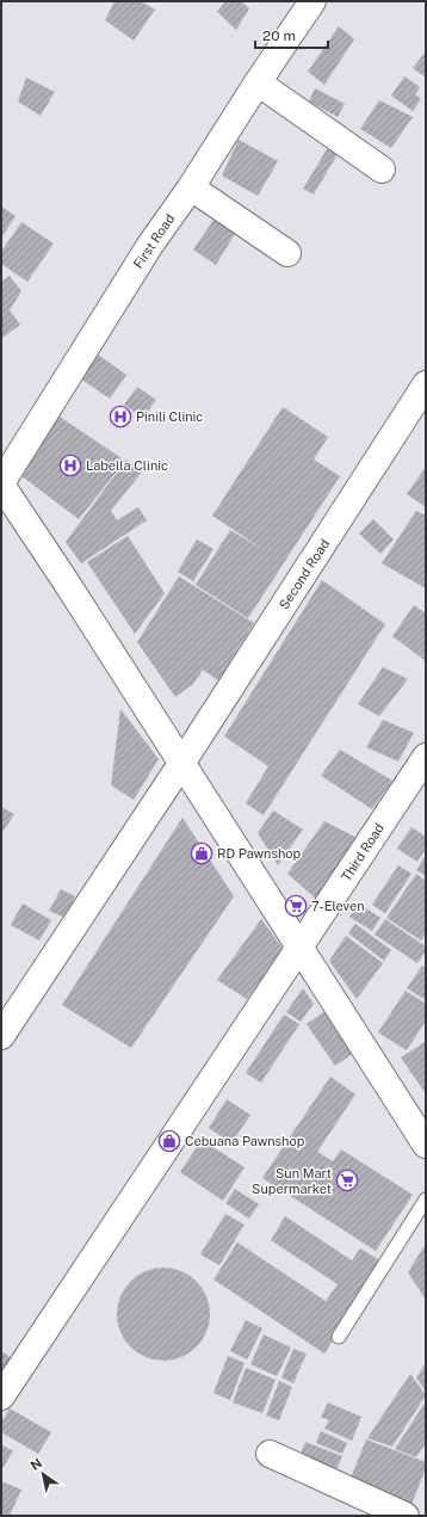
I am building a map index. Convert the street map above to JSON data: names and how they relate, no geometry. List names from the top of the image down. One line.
{"streets":{"street":["First Road","Second Road","Third Road"]},"places":{"hospital":["Pinili Clinic","Labella Clinic"],"shop":["RD Pawnshop","Cebuana Pawnshop"],"supermarket":["7-Eleven","Sun Mart Supermarket"]},"scale_bar":"20 m","north":"top left"}
